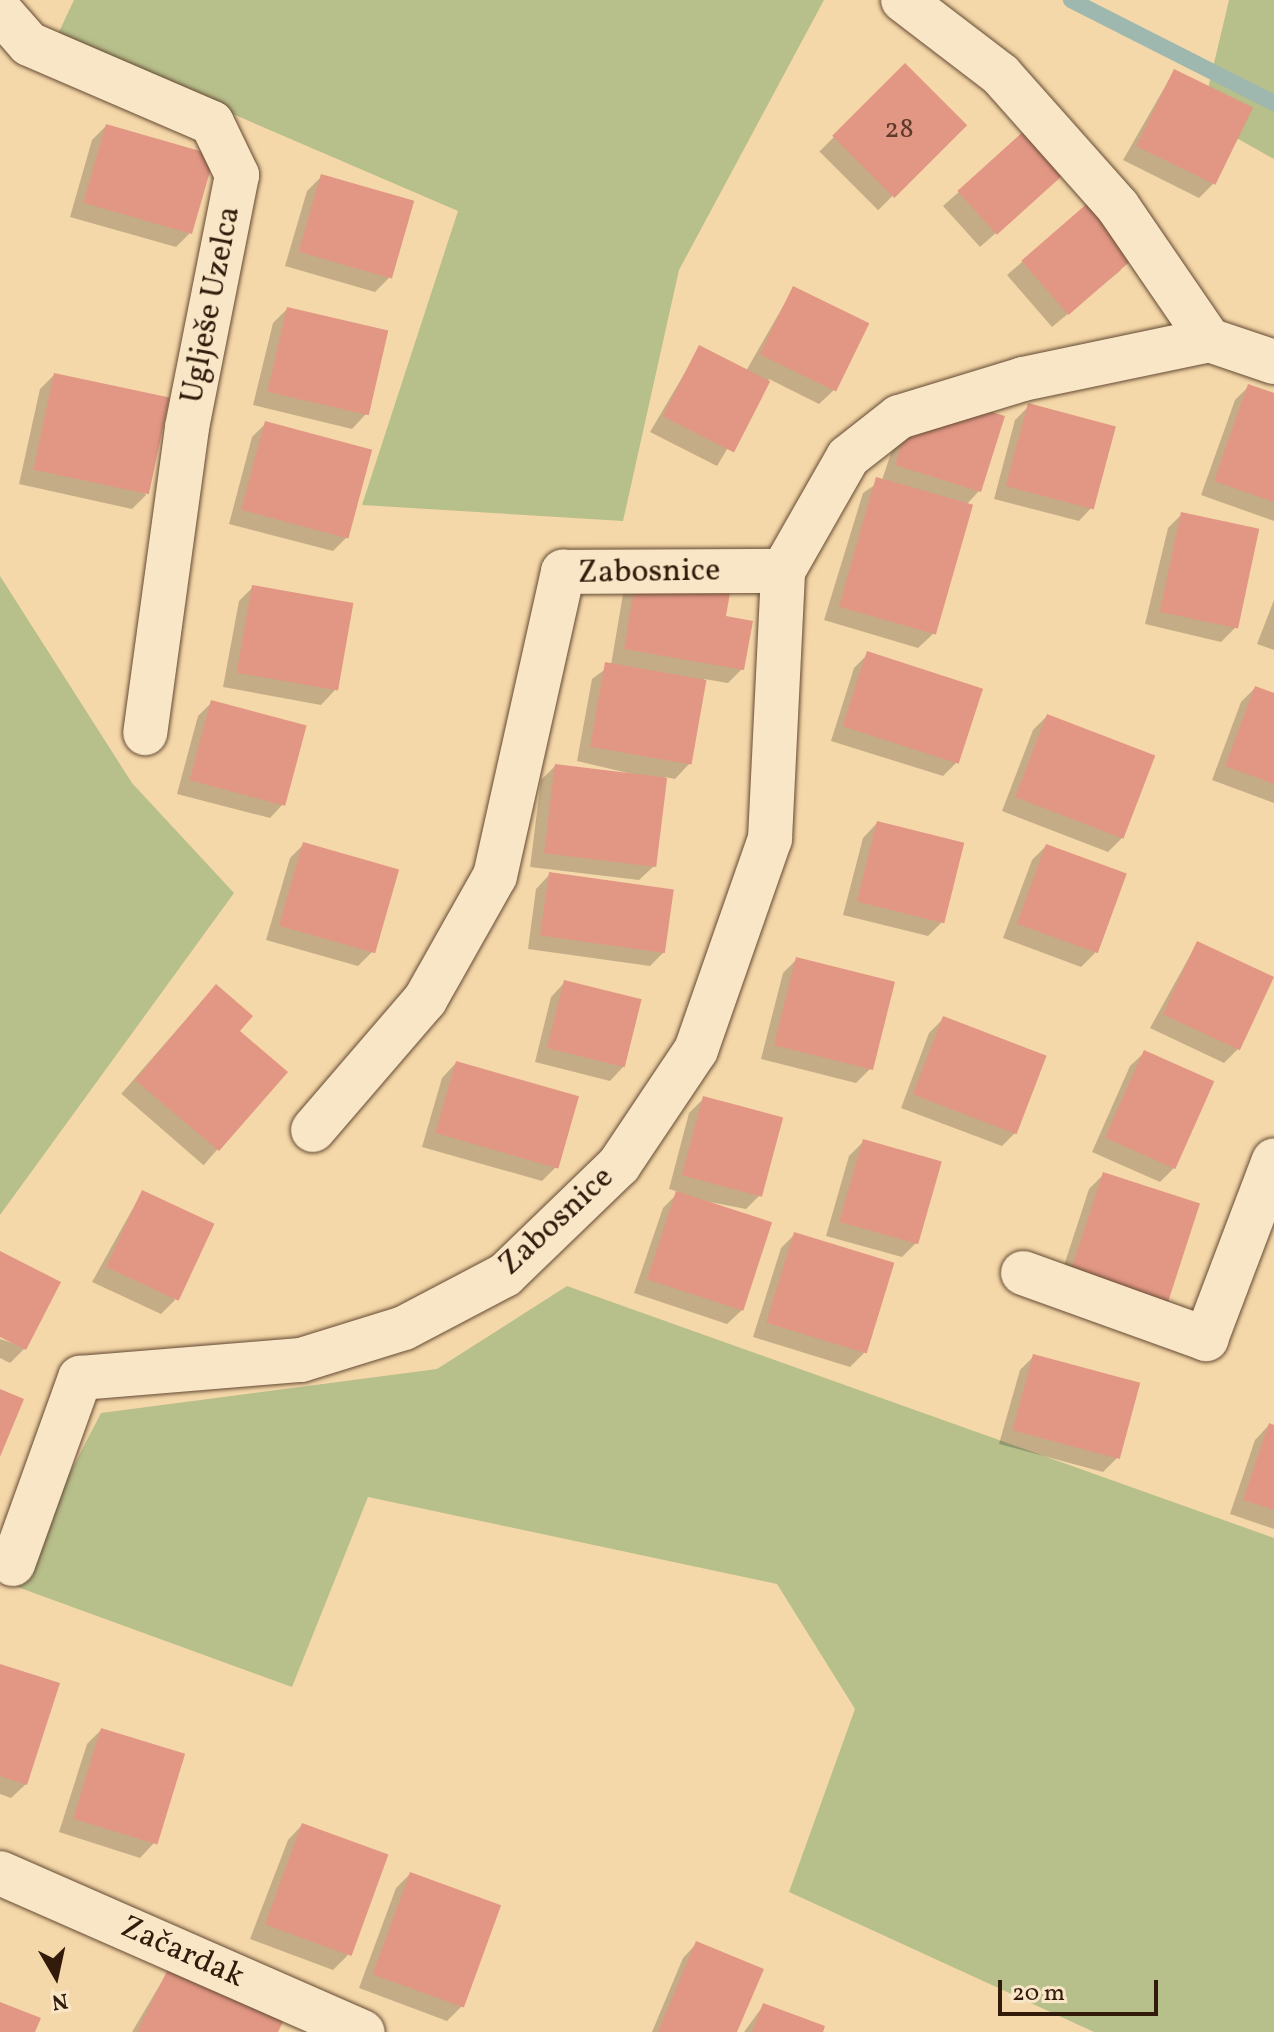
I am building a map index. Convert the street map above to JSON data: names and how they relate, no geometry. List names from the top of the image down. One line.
{"streets":{"street":["Uglješe Uzelca","Zabosnice","Začardak"]},"house_numbers":["28"],"scale_bar":"20 m","north":"bottom"}
